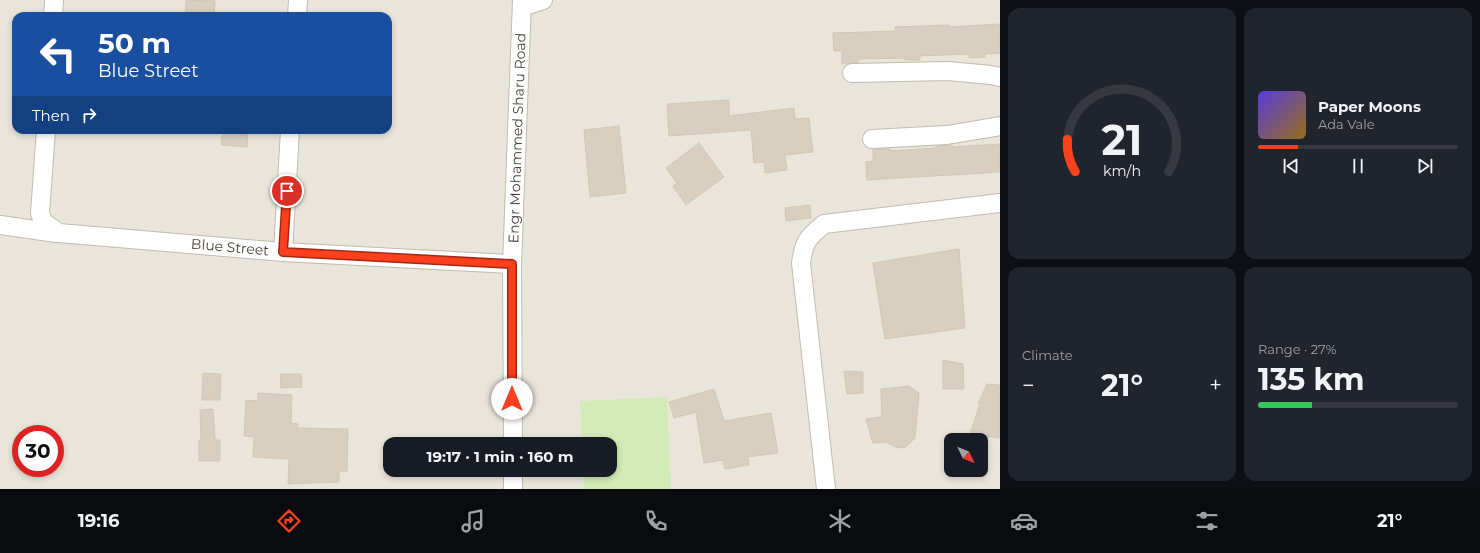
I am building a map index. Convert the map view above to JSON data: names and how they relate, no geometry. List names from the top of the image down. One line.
{"streets":{"street":["Engr Mohammed Sharu Road","Blue Street"]},"crossings":[["Engr Mohammed Sharu Road","Blue Street"]],"north":"bottom right","page":{"turn":["50 m","Blue Street"],"song":["Paper Moons","Ada Vale"],"then":"Then","tile":["Climate",["Range · 27%","135 km"]],"heat":["−","21°","+"],"limit":"30","trip":"19:17 · 1 min · 160 m","tabs":["19:16","21°"],"gauge":["21","km/h"]}}
